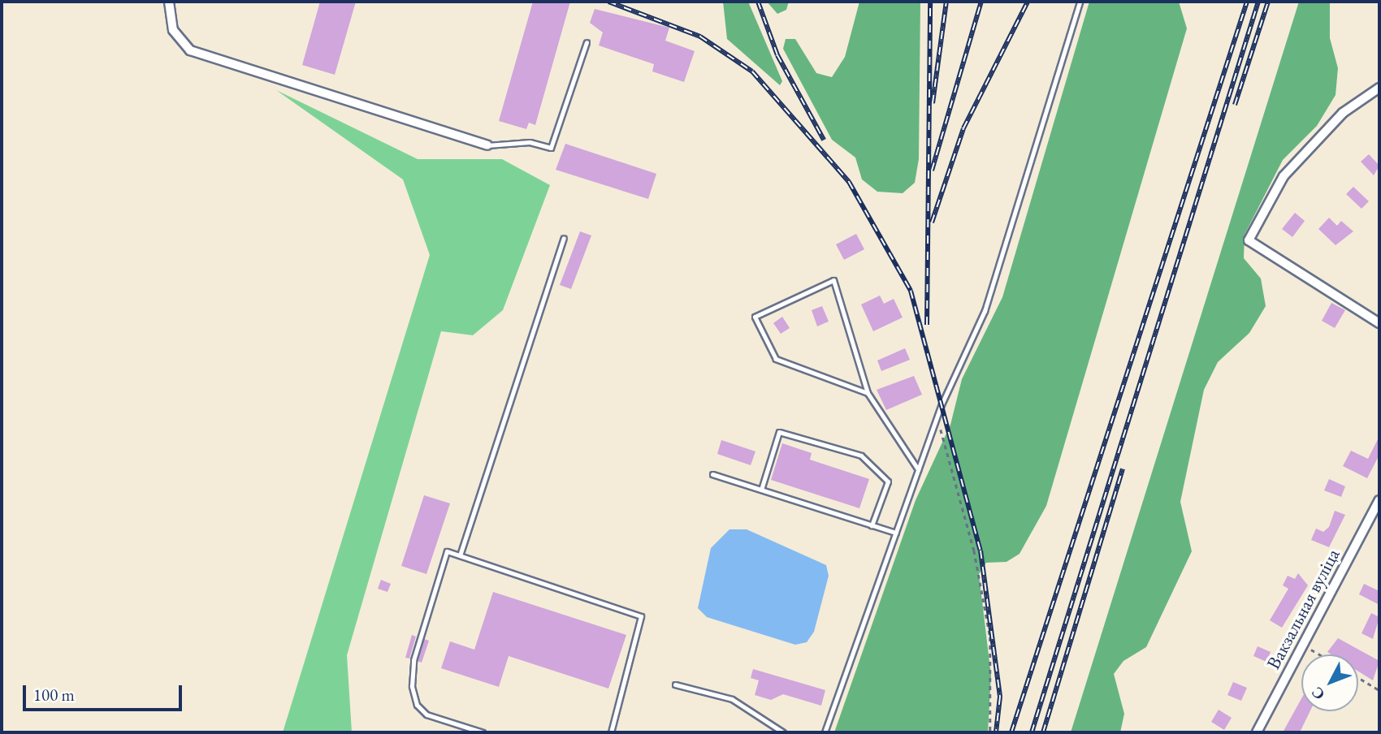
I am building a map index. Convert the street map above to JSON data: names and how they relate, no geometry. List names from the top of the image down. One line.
{"streets":{"street":["Вакзальная вуліца"]},"scale_bar":"100 m","north":"bottom left"}
